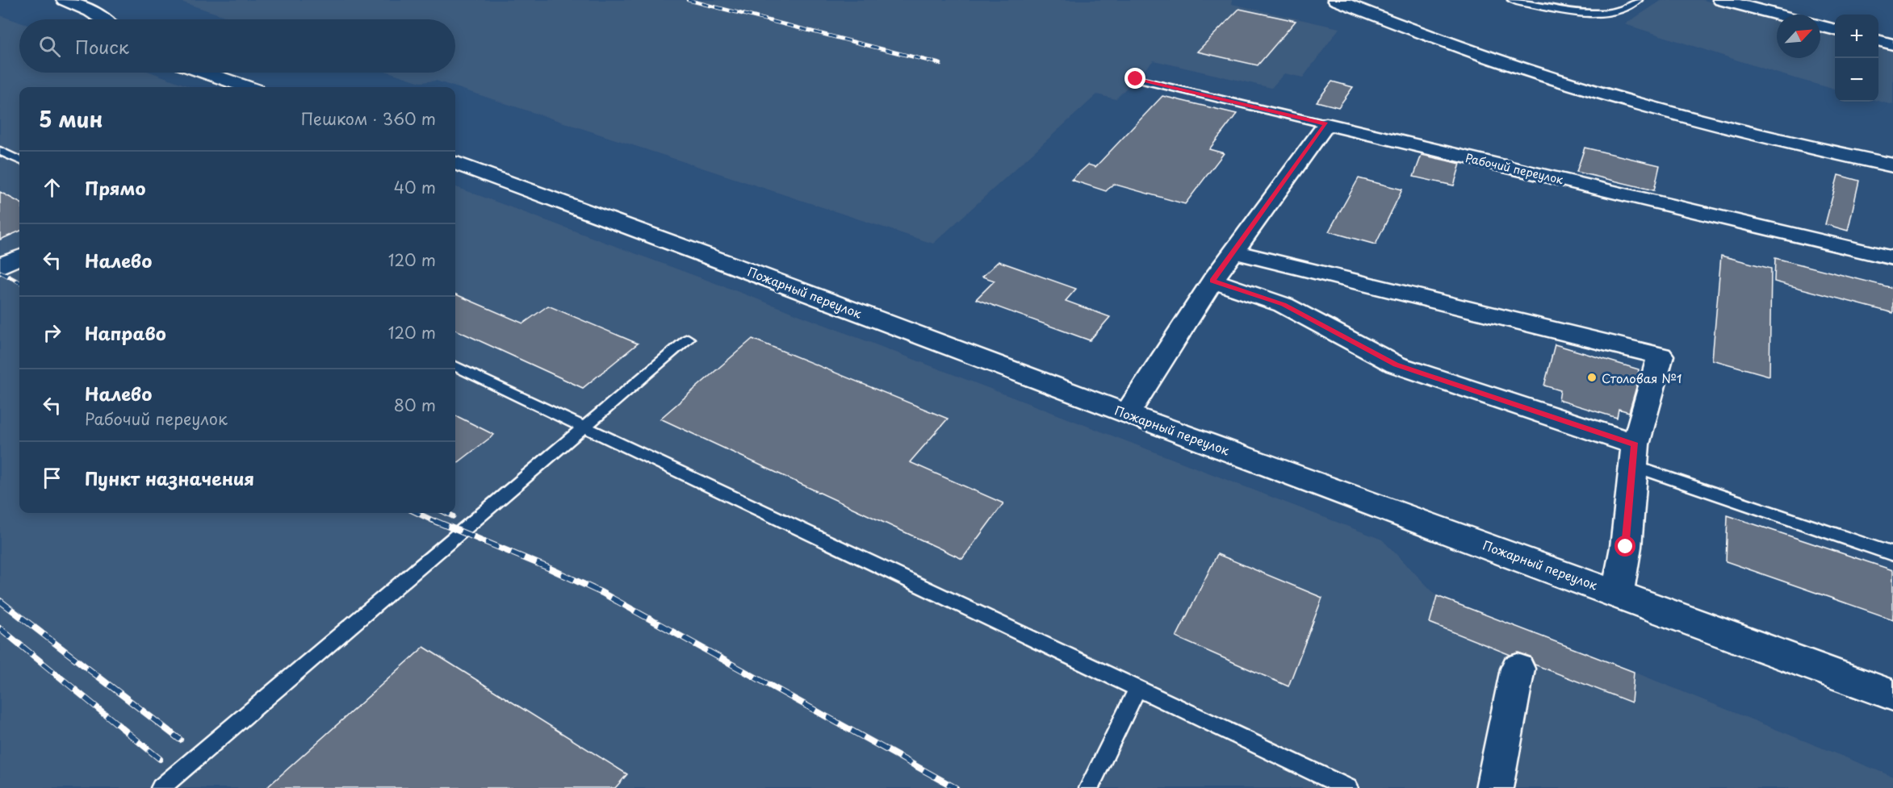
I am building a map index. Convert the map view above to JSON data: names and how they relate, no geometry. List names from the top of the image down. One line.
{"streets":{"street":["Рабочий переулок","Пожарный переулок"]},"places":["Столовая №1"],"north":"top right","page":{"map_buttons":["+","−"],"search":"Поиск","heading":["5 мин","Пешком · 360 m"],"list":[["Прямо","40 m"],["Налево","120 m"],["Направо","120 m"],["Налево","Рабочий переулок","80 m"],"Пункт назначения"]}}
